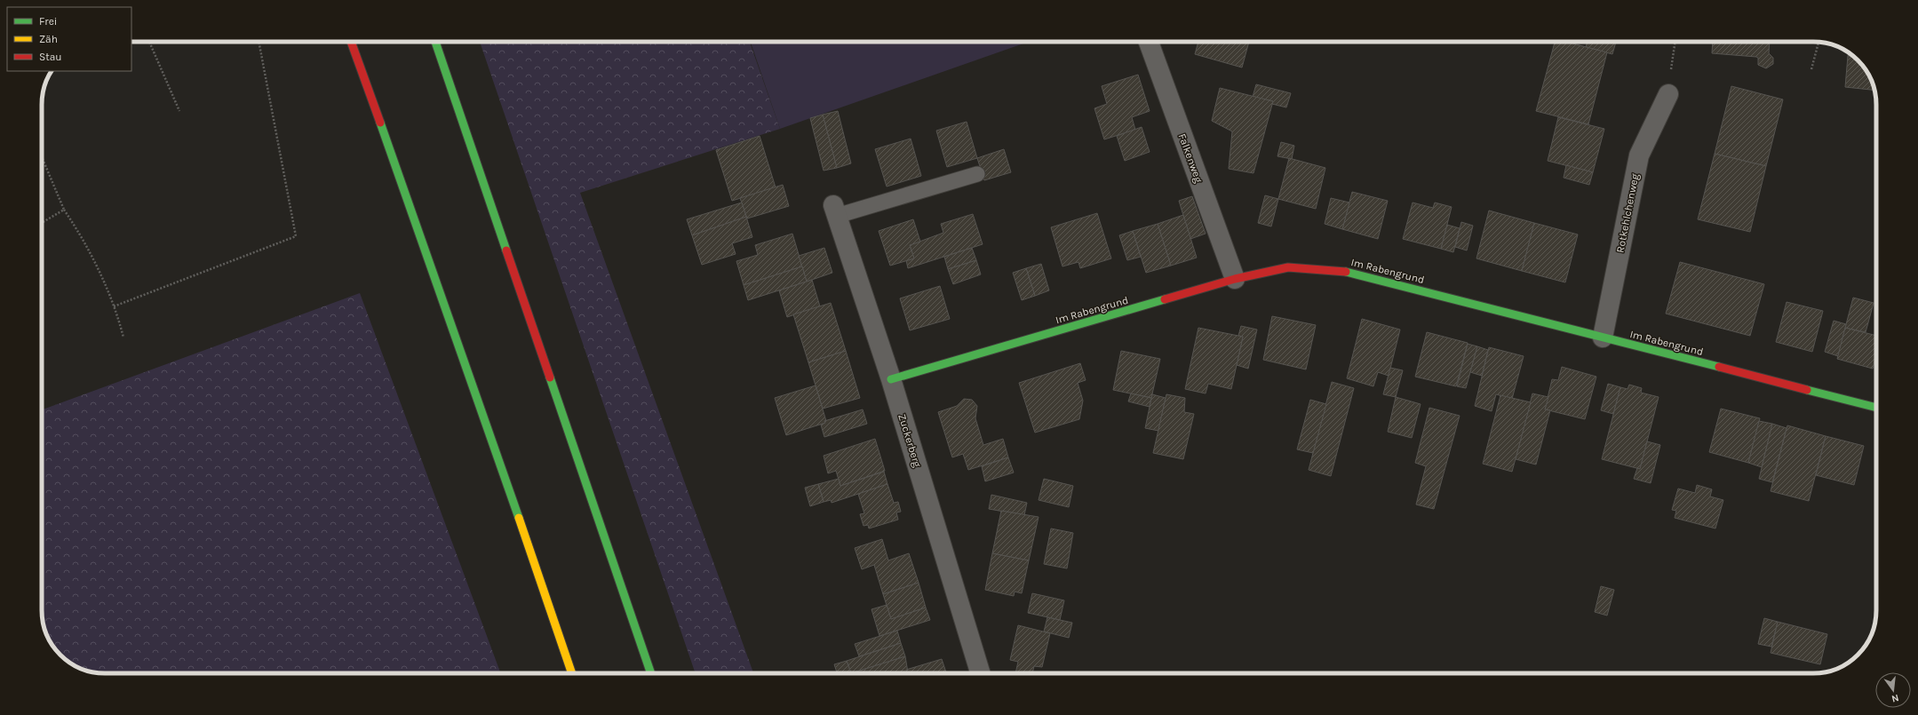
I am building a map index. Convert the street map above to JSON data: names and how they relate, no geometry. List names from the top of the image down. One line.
{"streets":{"main road":["Im Rabengrund"],"street":["Falkenweg","Rotkehlchenweg","Zuckerberg"]},"crossings":[["Falkenweg","Im Rabengrund"],["Rotkehlchenweg","Im Rabengrund"],["Im Rabengrund","Zuckerberg"]],"legend":["Frei","Zäh","Stau"],"north":"bottom"}
